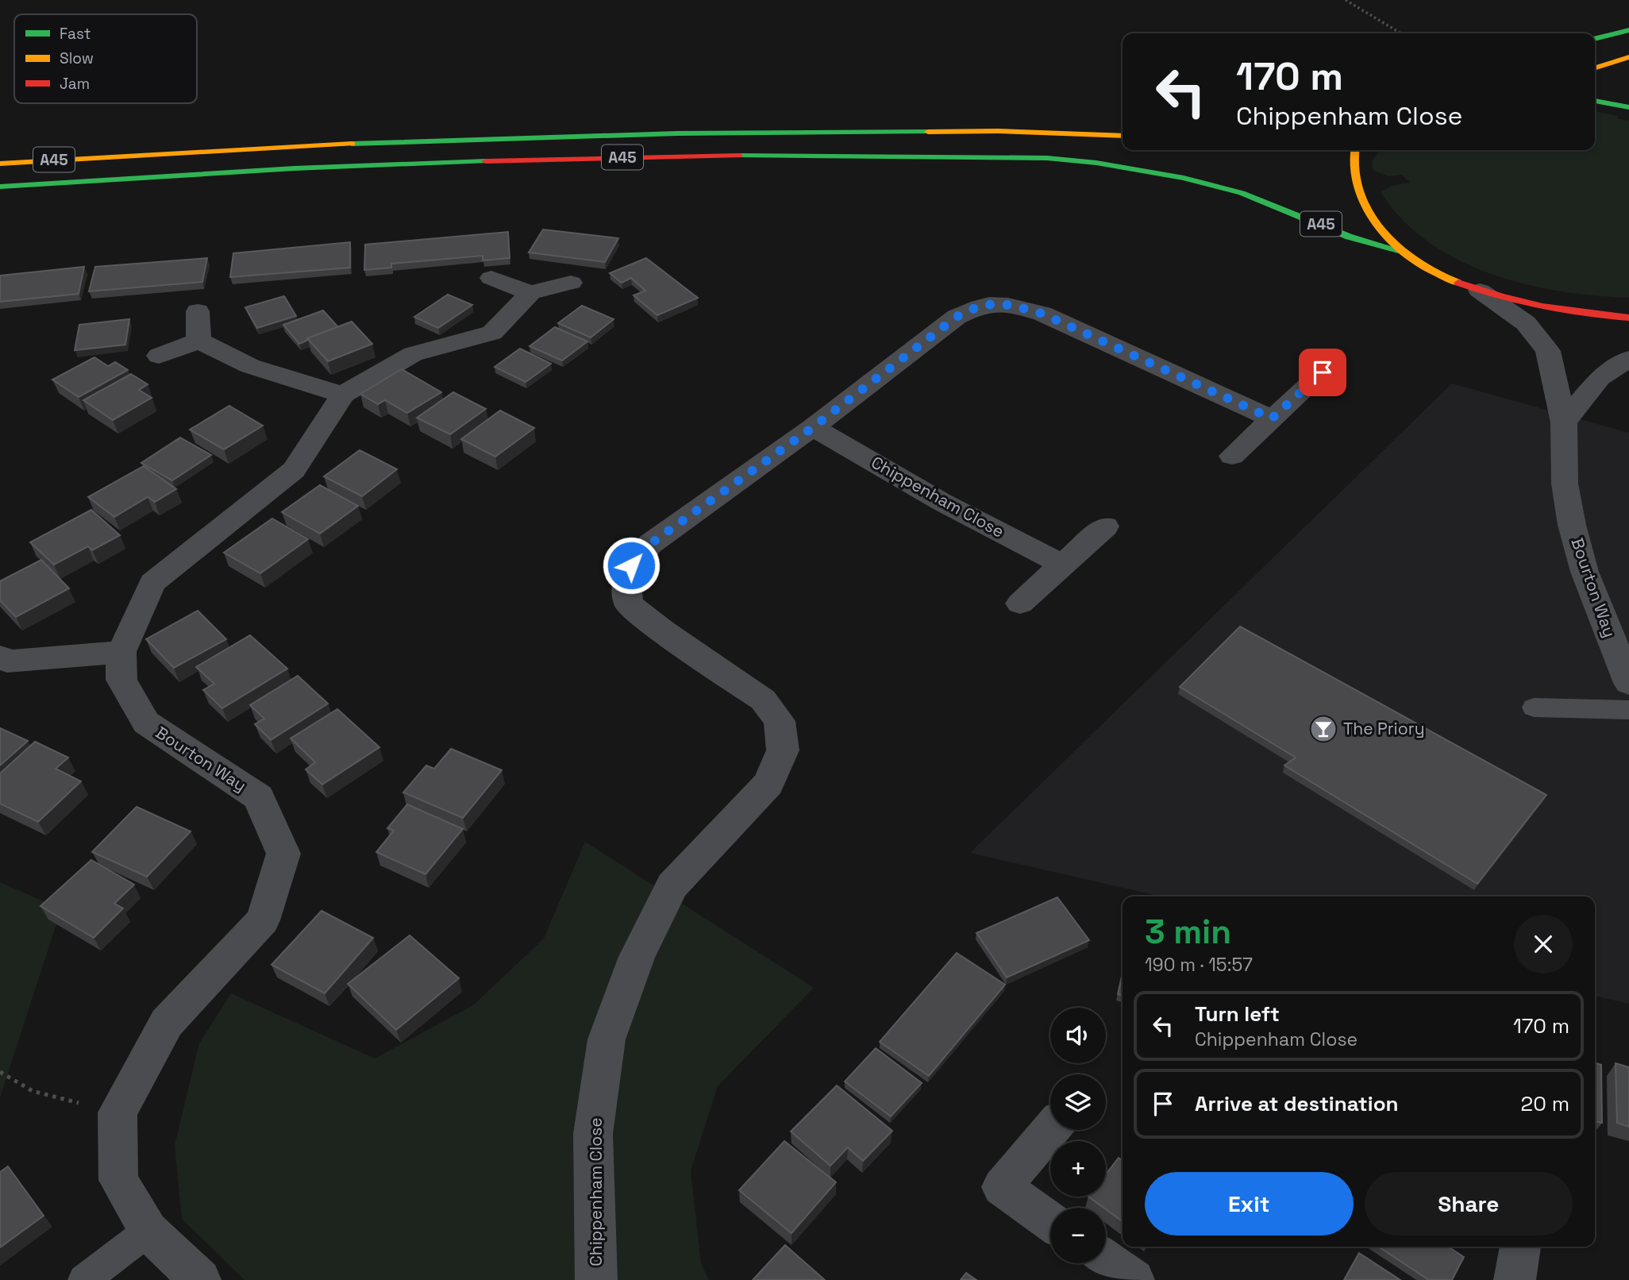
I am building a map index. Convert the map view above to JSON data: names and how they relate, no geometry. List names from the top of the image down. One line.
{"streets":{"highway":["A45"],"street":["Chippenham Close","Bourton Way"]},"places":{"bar":["The Priory"]},"legend":["Fast","Slow","Jam"],"page":{"turn":["170 m","Chippenham Close"],"heading":["3 min","190 m · 15:57"],"list":[{"name":"Turn left","note":"Chippenham Close","value":"170 m"},{"name":"Arrive at destination","value":"20 m"}],"map_buttons":["+","−"],"buttons":["Exit","Share"]}}
